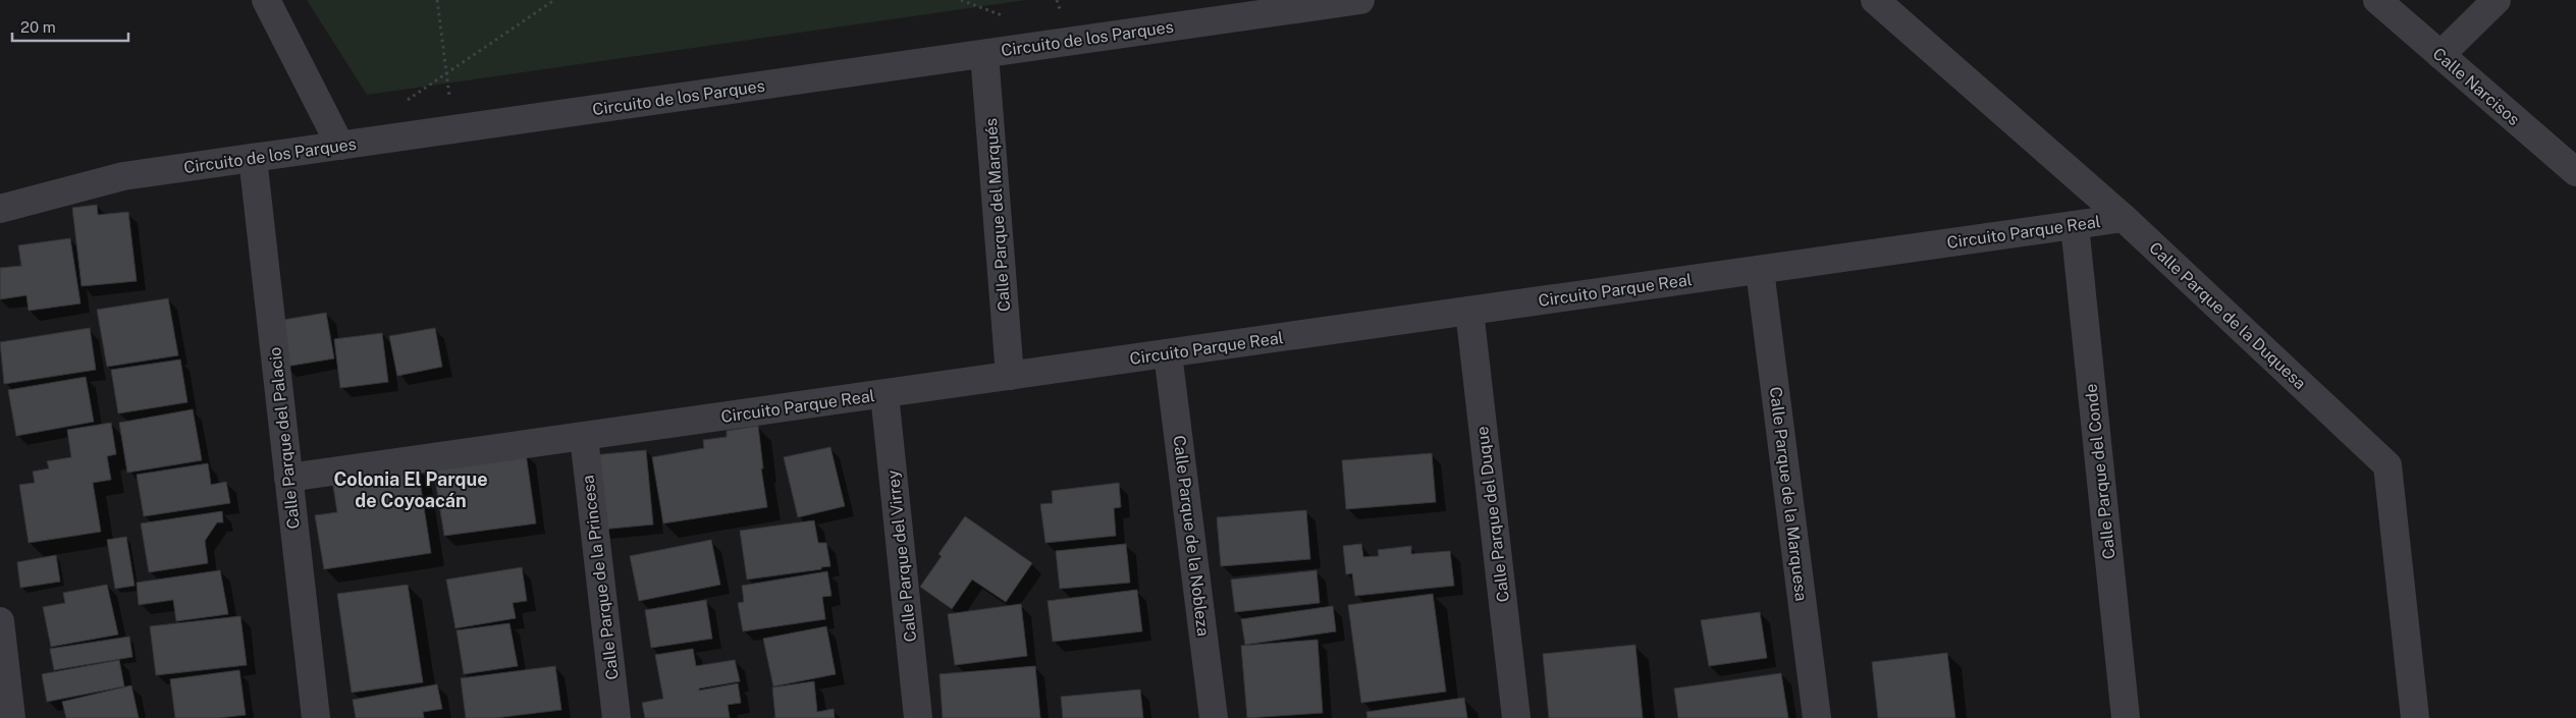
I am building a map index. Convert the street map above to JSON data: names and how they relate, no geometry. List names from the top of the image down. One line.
{"streets":{"street":["Circuito de los Parques","Calle Narcisos","Calle Parque del Marqués","Circuito Parque Real","Calle Parque de la Duquesa","Calle Parque del Palacio","Calle Parque del Conde","Calle Parque de la Marquesa","Calle Parque del Duque","Calle Parque de la Nobleza","Calle Parque del Virrey","Calle Parque de la Princesa"]},"crossings":[["Circuito de los Parques","Calle Parque del Marqués"],["Circuito de los Parques","Calle Parque del Palacio"],["Calle Parque del Marqués","Circuito Parque Real"],["Circuito Parque Real","Calle Parque de la Duquesa"],["Circuito Parque Real","Calle Parque del Palacio"],["Circuito Parque Real","Calle Parque del Conde"],["Circuito Parque Real","Calle Parque de la Marquesa"],["Circuito Parque Real","Calle Parque del Duque"],["Circuito Parque Real","Calle Parque de la Nobleza"],["Circuito Parque Real","Calle Parque del Virrey"],["Circuito Parque Real","Calle Parque de la Princesa"]],"districts":["Colonia El Parque de Coyoacán"],"scale_bar":"20 m"}
